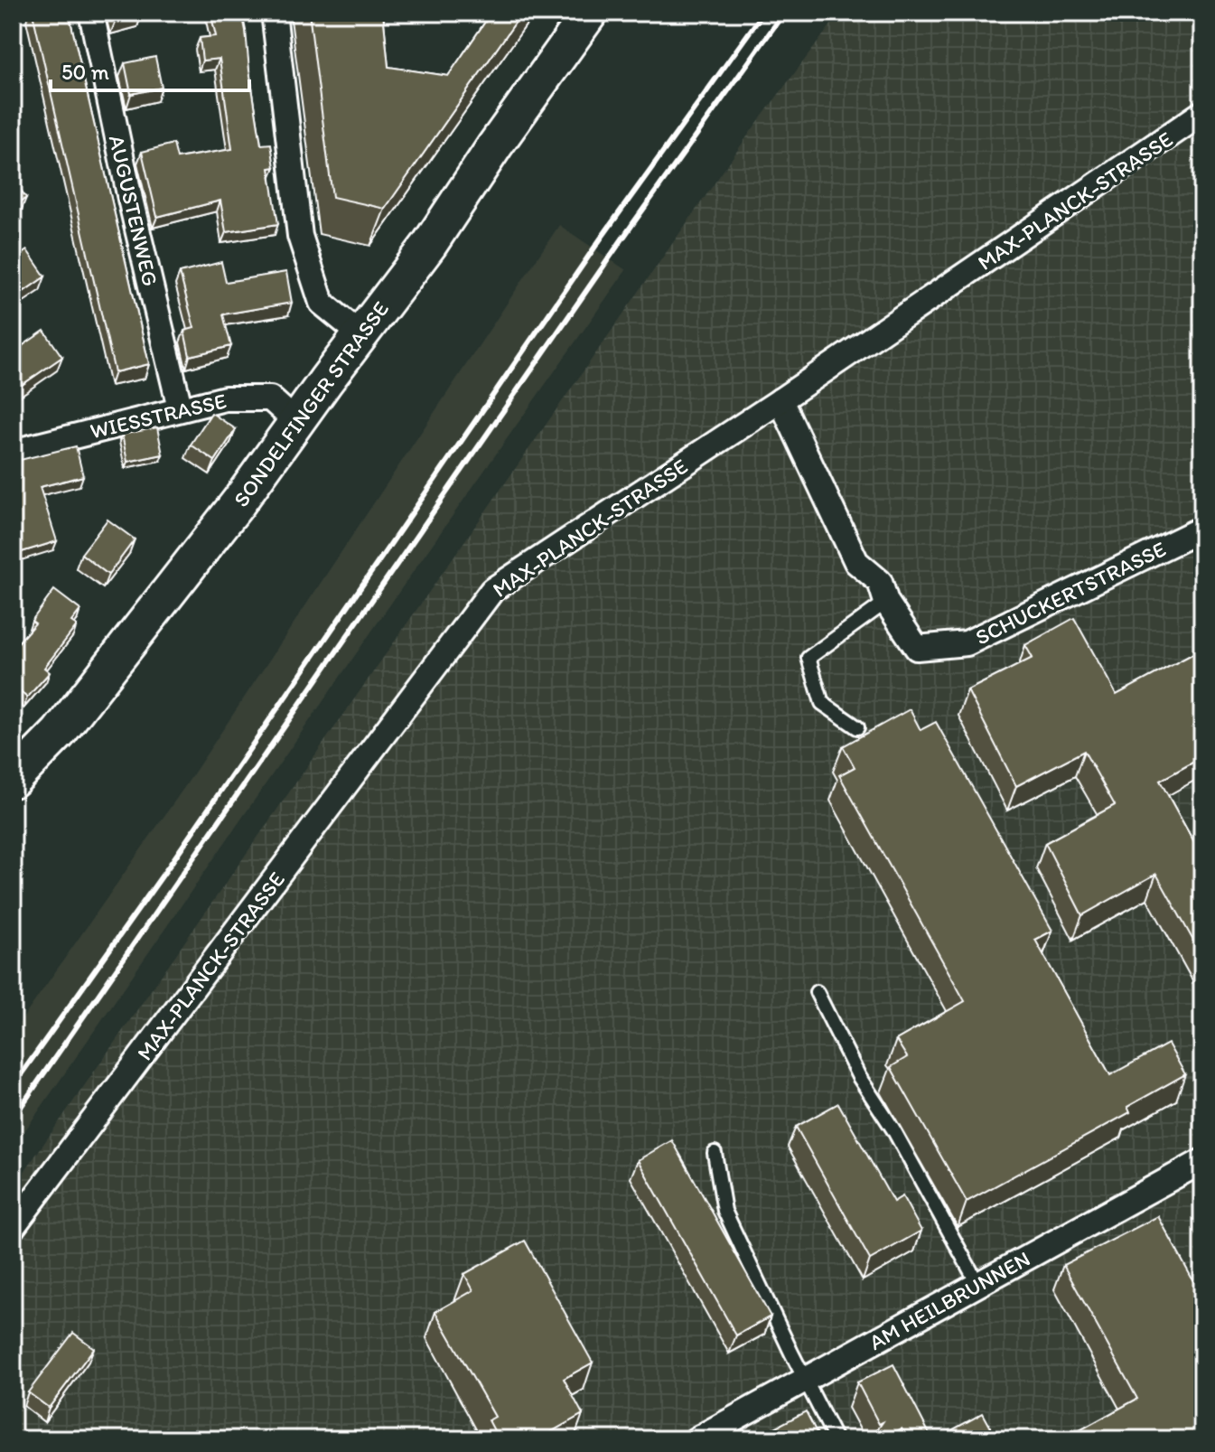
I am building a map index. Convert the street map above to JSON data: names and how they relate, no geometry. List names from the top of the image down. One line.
{"streets":{"main road":["SONDELFINGER STRASSE"],"street":["MAX-PLANCK-STRASSE","AUGUSTENWEG","WIESSTRASSE","SCHUCKERTSTRASSE","AM HEILBRUNNEN"]},"crossings":[["MAX-PLANCK-STRASSE","SCHUCKERTSTRASSE"],["AUGUSTENWEG","WIESSTRASSE"],["SONDELFINGER STRASSE","WIESSTRASSE"]],"scale_bar":"50 m"}
